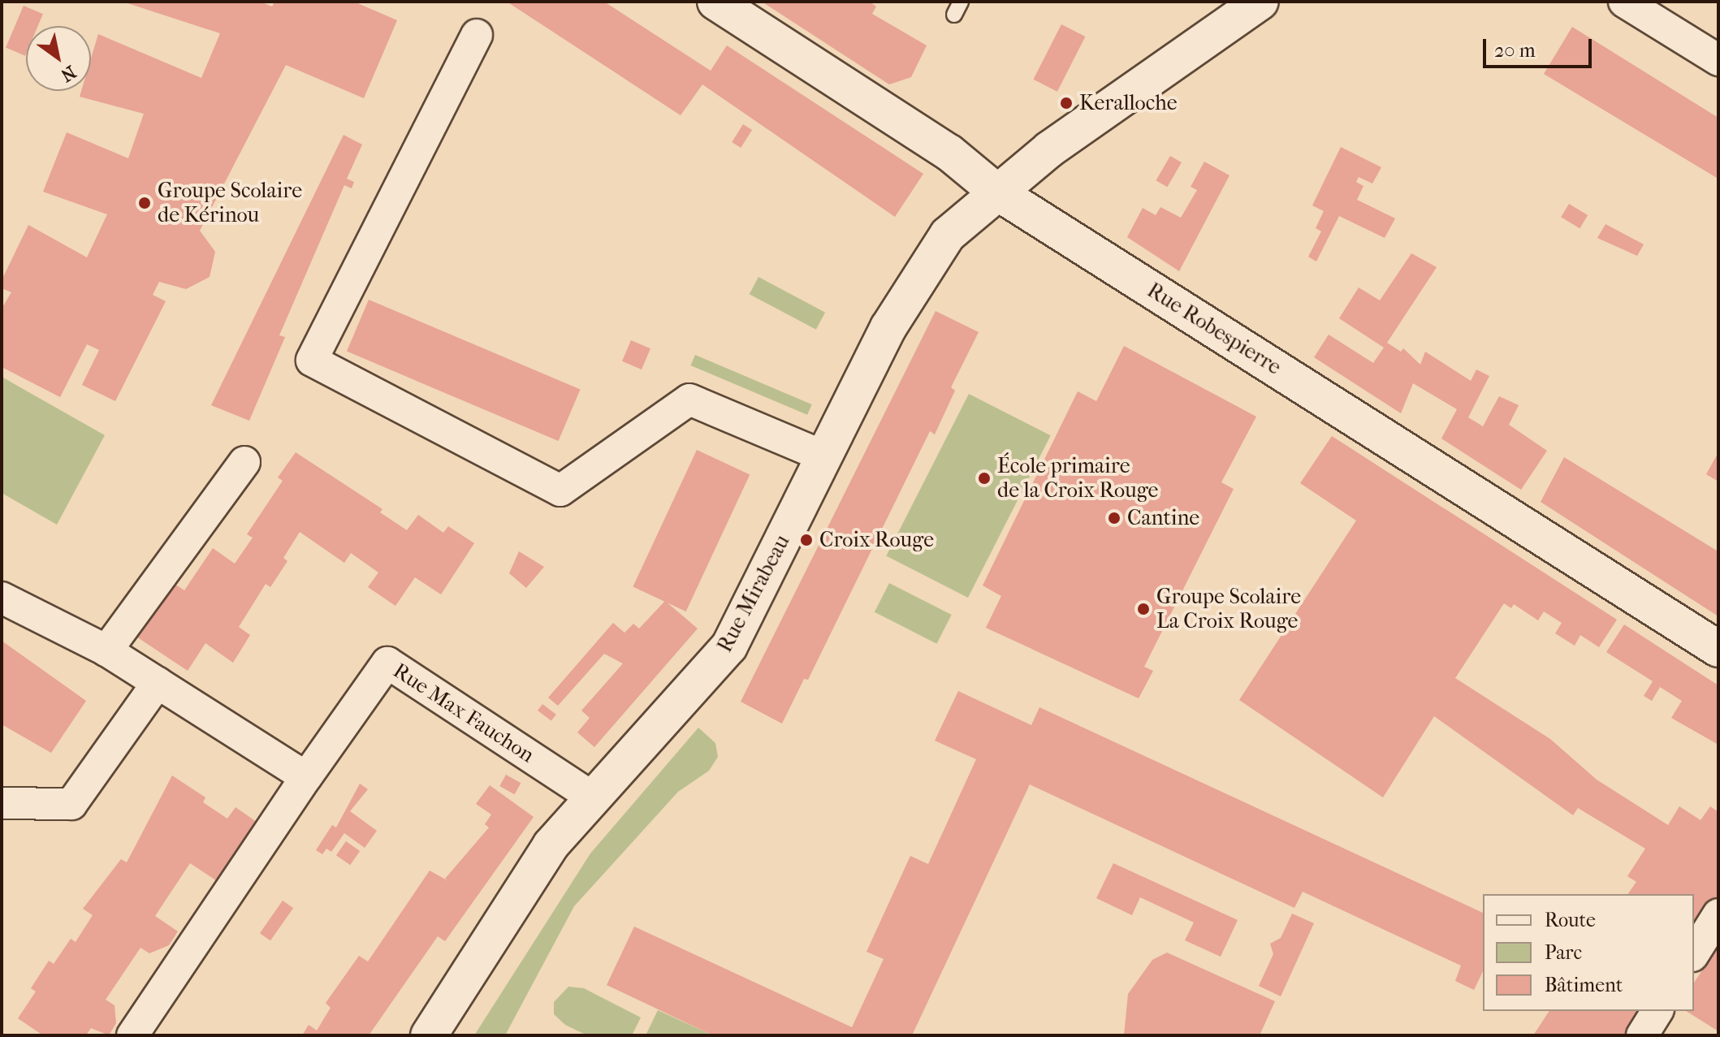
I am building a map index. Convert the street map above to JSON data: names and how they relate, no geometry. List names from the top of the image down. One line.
{"streets":{"street":["Rue Robespierre","Rue Mirabeau","Rue Max Fauchon"]},"crossings":[["Rue Robespierre","Rue Mirabeau"],["Rue Mirabeau","Rue Max Fauchon"]],"places":["Keralloche","Groupe Scolaire de Kérinou","École primaire de la Croix Rouge","Cantine","Croix Rouge","Groupe Scolaire La Croix Rouge"],"legend":["Route","Parc","Bâtiment"],"scale_bar":"20 m","north":"bottom right"}
